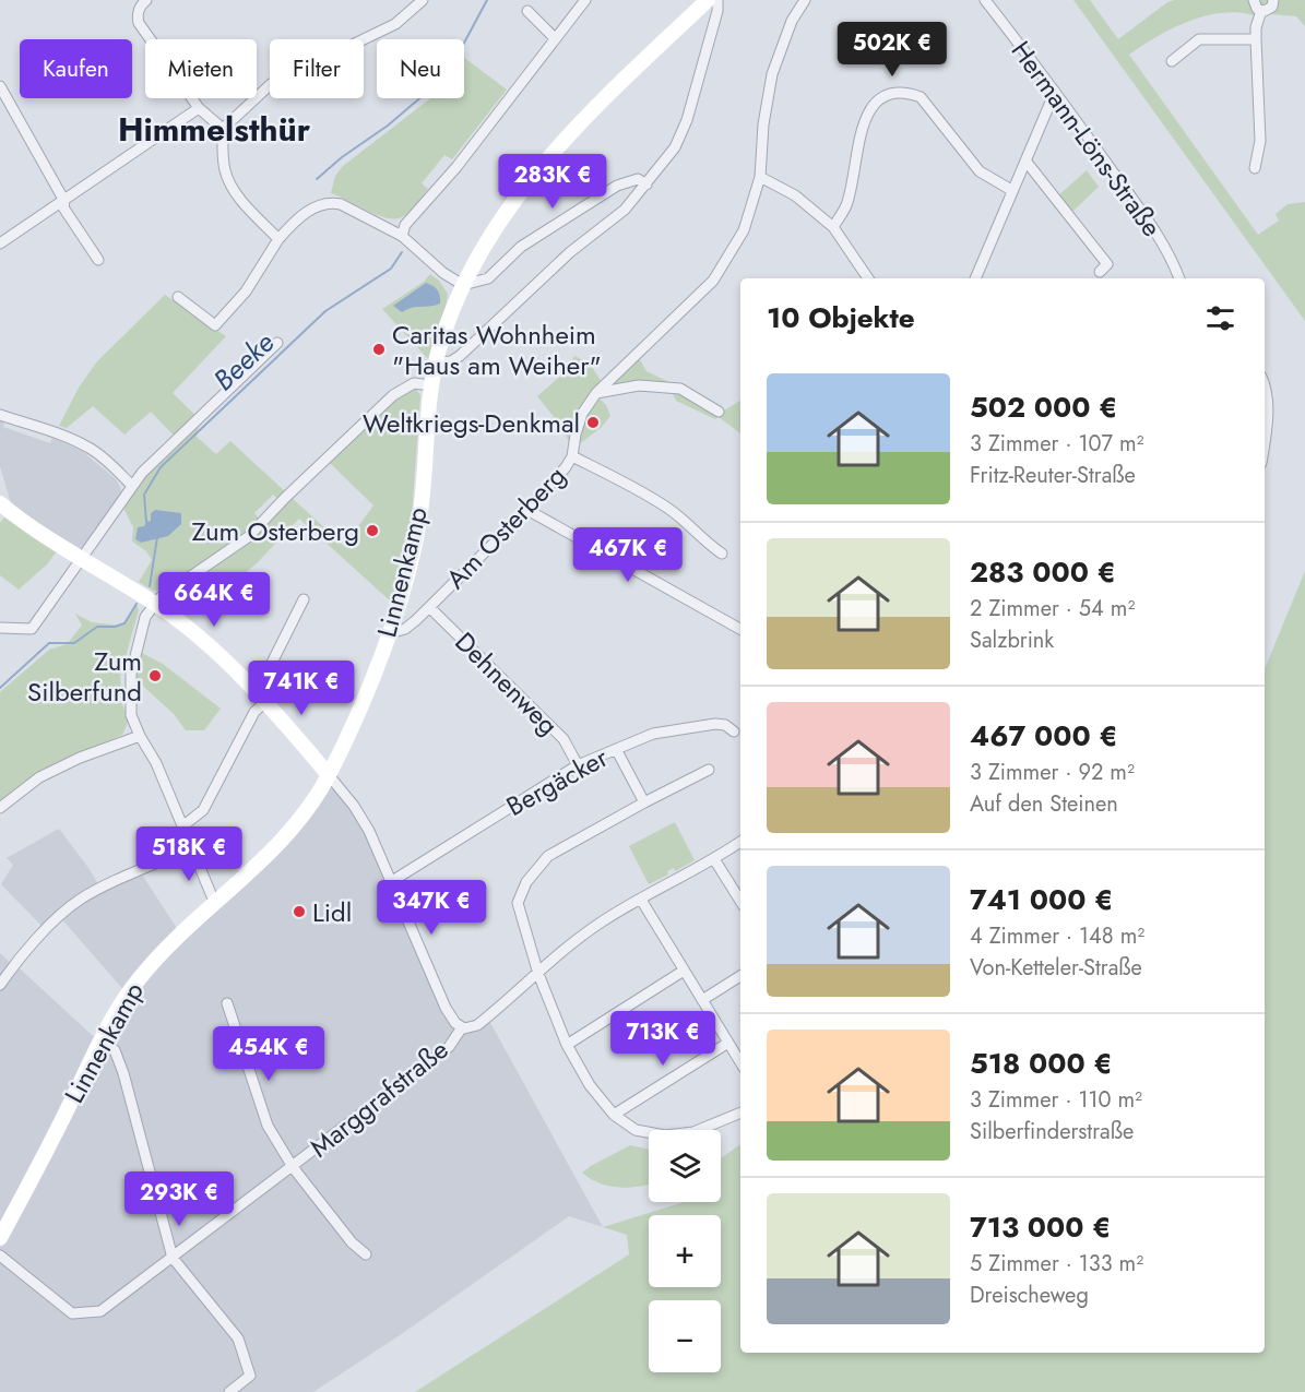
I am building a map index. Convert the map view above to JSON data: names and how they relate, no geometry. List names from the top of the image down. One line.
{"streets":{"main road":["Linnenkamp"],"street":["Hermann-Löns-Straße","Am Osterberg","Dehnenweg","Bergäcker","Marggrafstraße"]},"crossings":[["Am Osterberg","Linnenkamp"],["Am Osterberg","Dehnenweg"],["Dehnenweg","Bergäcker"]],"districts":["Himmelsthür"],"water":["Beeke"],"places":["Caritas Wohnheim \"Haus am Weiher\"","Weltkriegs-Denkmal","Zum Osterberg","Zum Silberfund","Lidl"],"page":{"price":["502K €","283K €","467K €","664K €","741K €","518K €","347K €","713K €","454K €","293K €"],"chip":["Kaufen","Mieten","Filter","Neu"],"heading":"10 Objekte","list":[{"name":"502 000 €","note":"3 Zimmer · 107 m² · Fritz-Reuter-Straße"},{"name":"283 000 €","note":"2 Zimmer · 54 m² · Salzbrink"},{"name":"467 000 €","note":"3 Zimmer · 92 m² · Auf den Steinen"},{"name":"741 000 €","note":"4 Zimmer · 148 m² · Von-Ketteler-Straße"},{"name":"518 000 €","note":"3 Zimmer · 110 m² · Silberfinderstraße"},{"name":"713 000 €","note":"5 Zimmer · 133 m² · Dreischeweg"}],"map_buttons":["+","−"]}}
